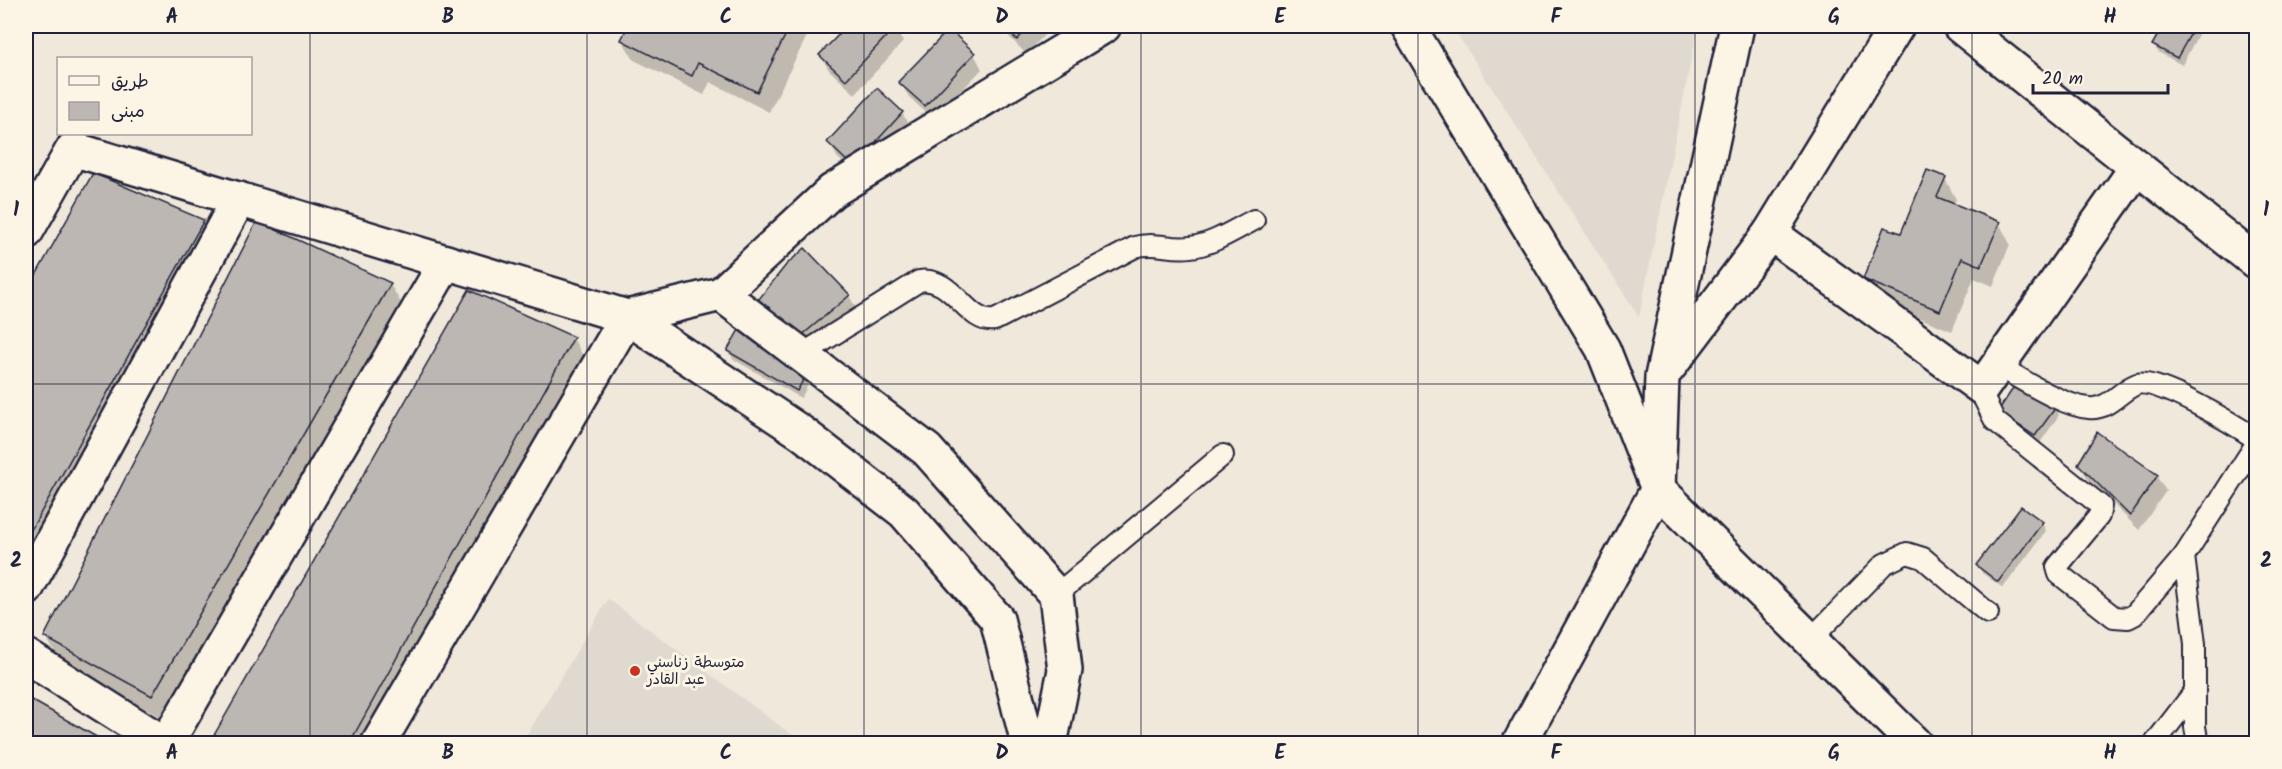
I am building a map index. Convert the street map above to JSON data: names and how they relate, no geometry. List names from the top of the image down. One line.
{"places":["متوسطة زناسني عبد القادر"],"legend":["طريق","مبنى"],"scale_bar":"20 m","grid":{"columns":["A","B","C","D","E","F","G","H"],"rows":["1","2"]}}
